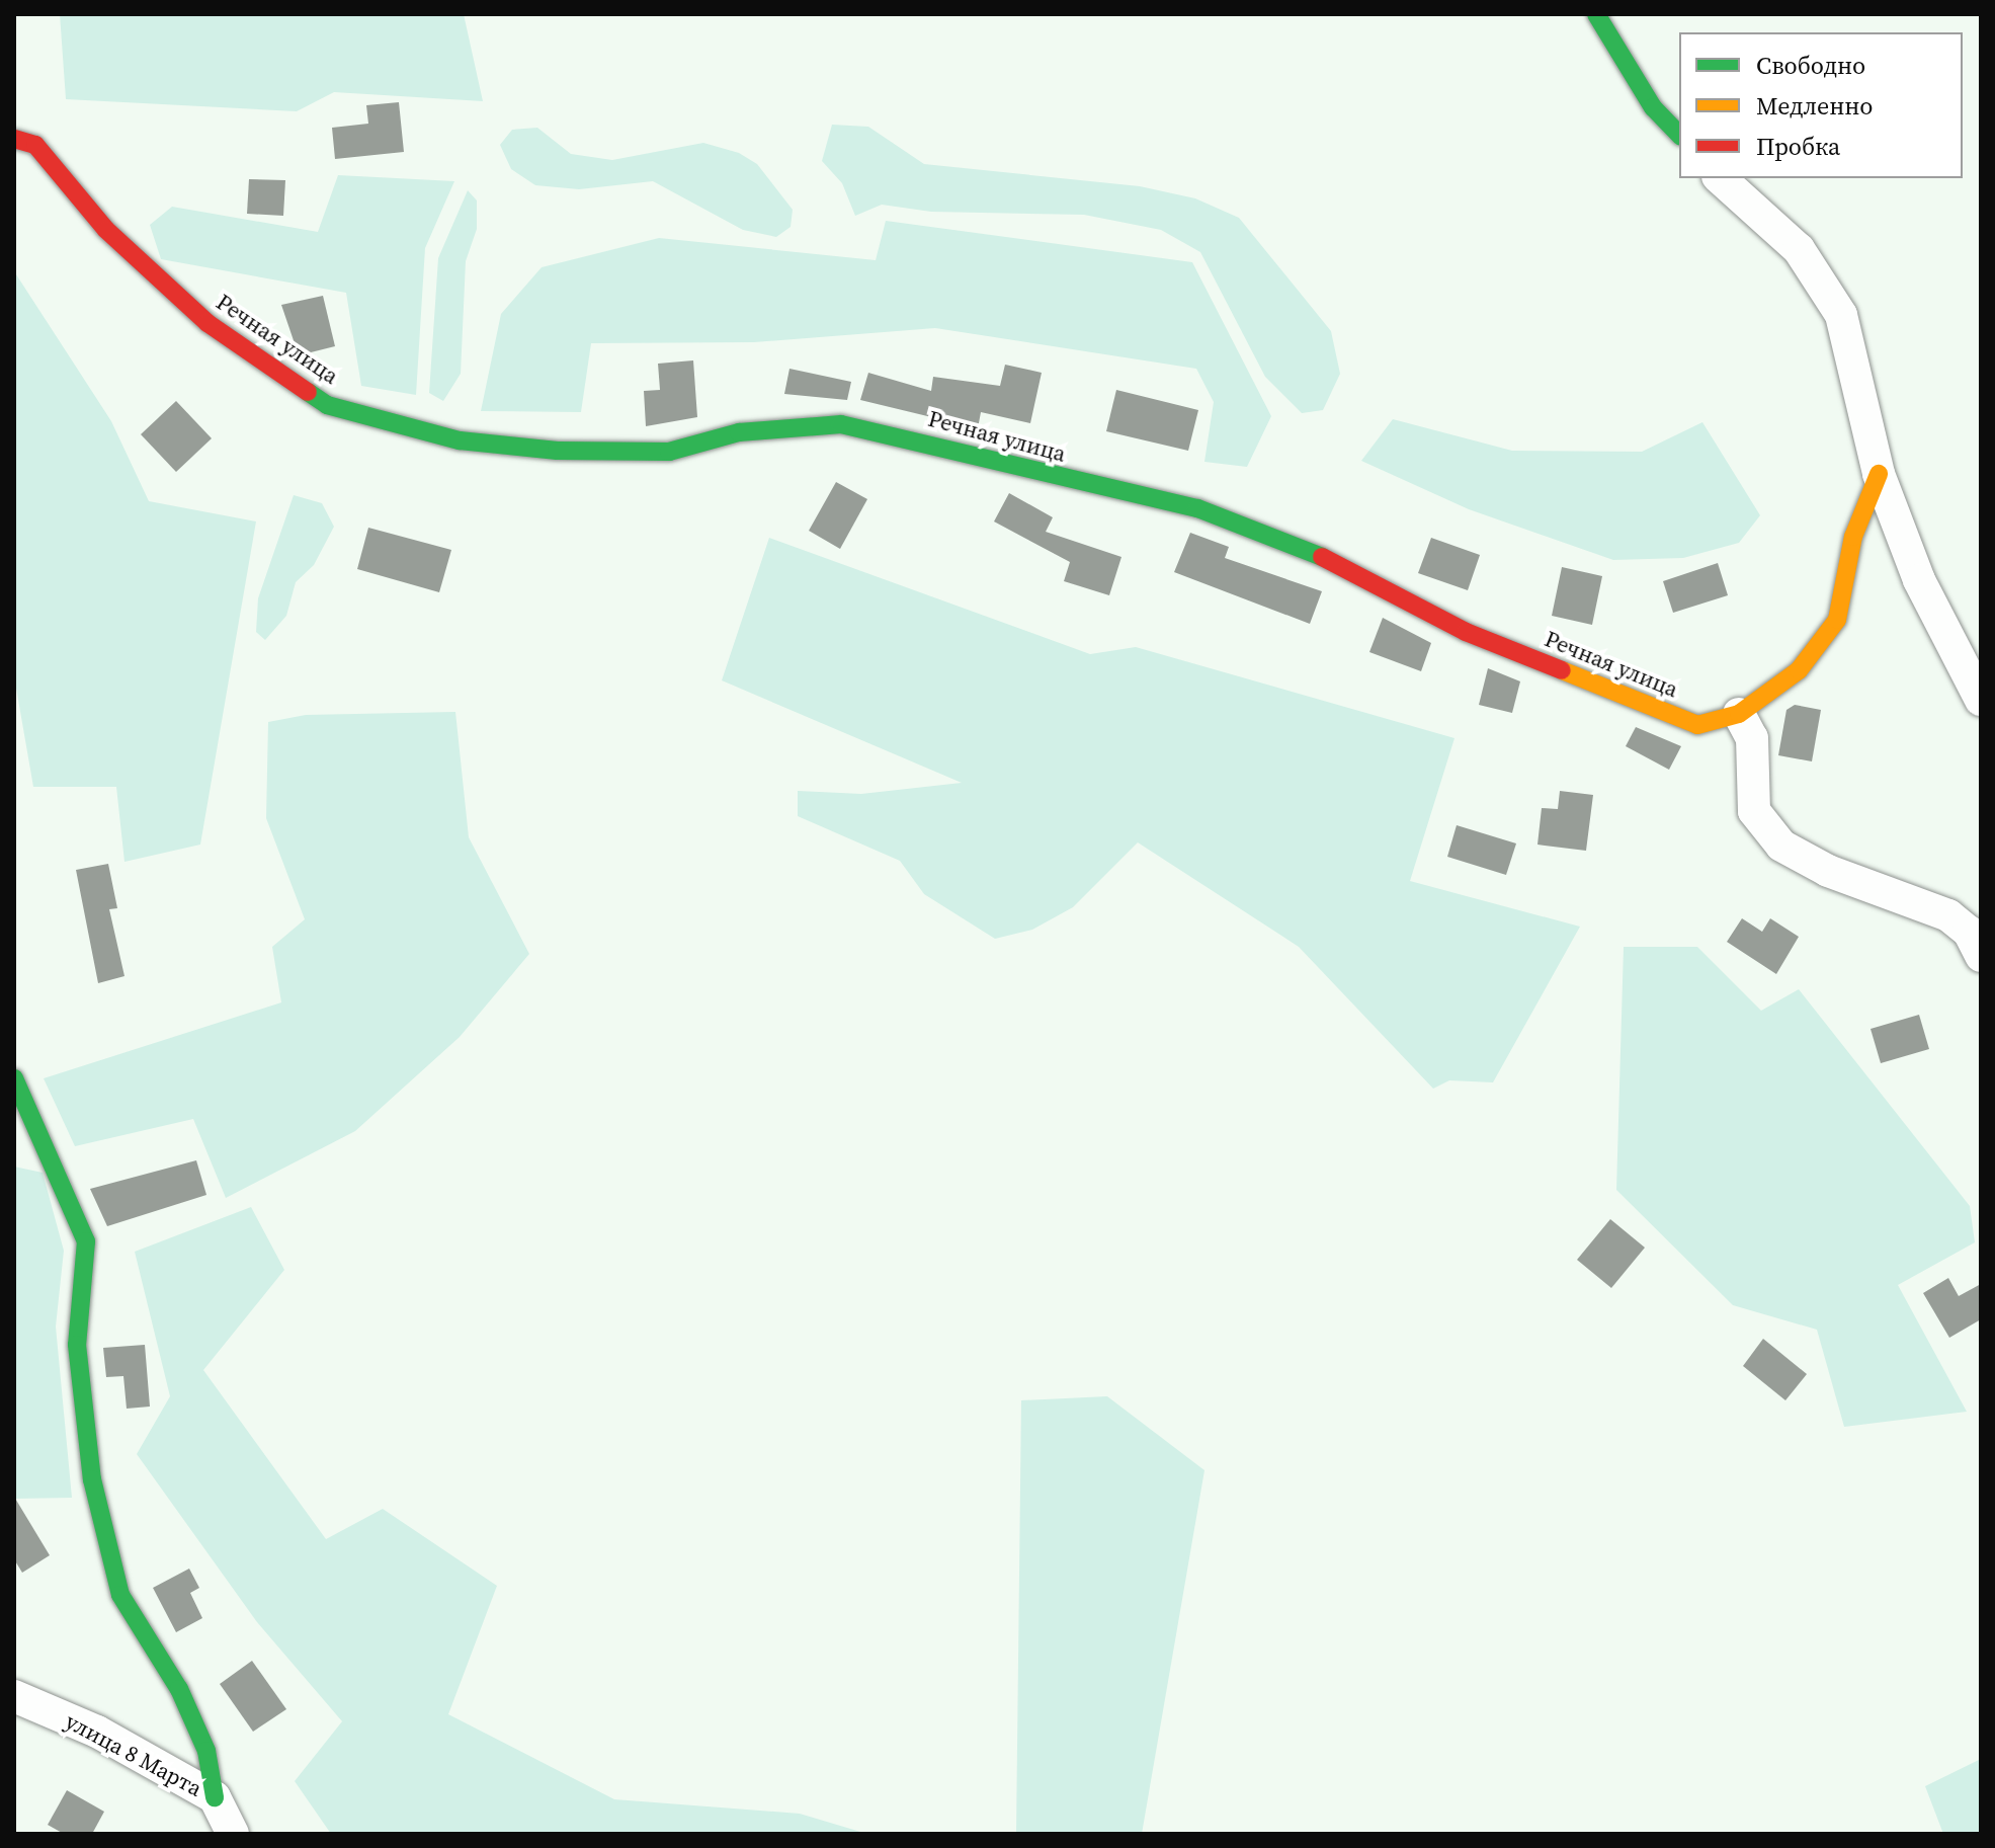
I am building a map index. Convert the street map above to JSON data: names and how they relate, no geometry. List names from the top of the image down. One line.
{"streets":{"street":["Речная улица","улица 8 Марта"]},"legend":["Свободно","Медленно","Пробка"]}
